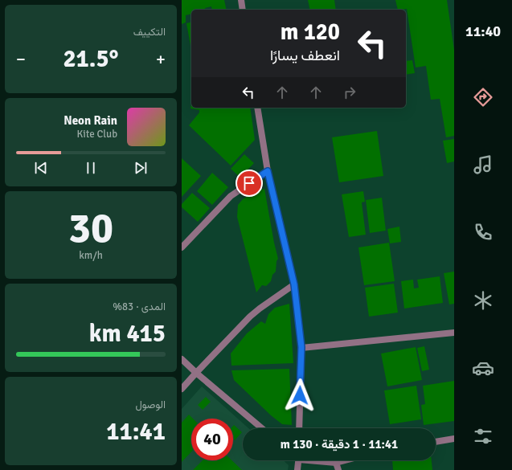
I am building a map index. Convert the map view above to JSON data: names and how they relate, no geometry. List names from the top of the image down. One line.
{"page":{"tabs":"11:40","tile":["التكييف",["30","km/h"],["المدى · 83%","415 km"],["الوصول","11:41"]],"turn":["120 m","انعطف يسارًا"],"heat":["−","21.5°","+"],"song":["Neon Rain","Kite Club"],"limit":"40","trip":"11:41 · 1 دقيقة · 130 m"}}
